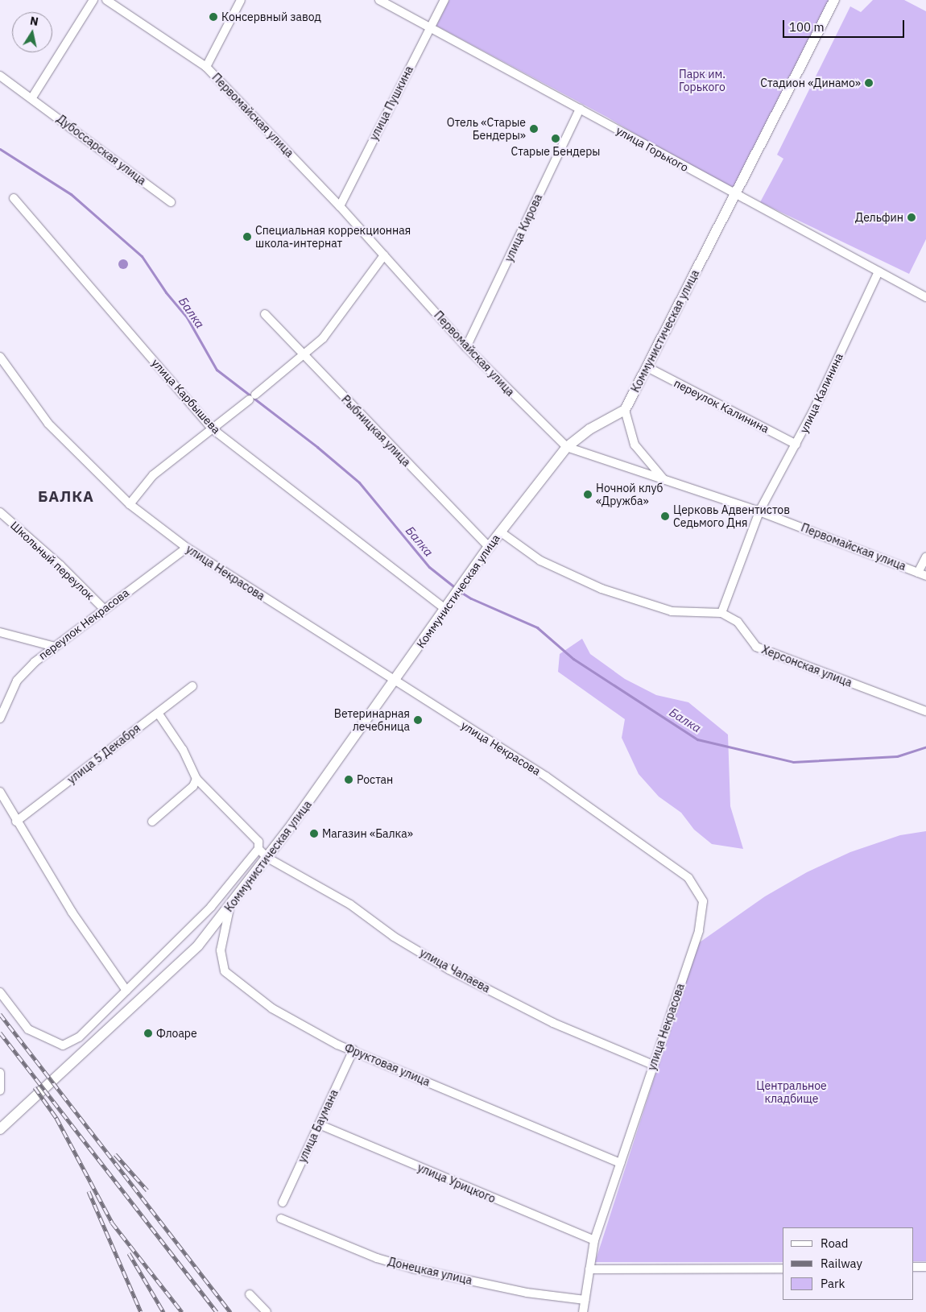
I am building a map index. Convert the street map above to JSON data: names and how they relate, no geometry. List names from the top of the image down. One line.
{"streets":{"main road":["Коммунистическая улица"],"street":["улица Пушкина","Первомайская улица","улица Горького","Дубоссарская улица","улица Кирова","улица Калинина","улица Карбышева","переулок Калинина","Рыбницкая улица","Школьный переулок","улица Некрасова","переулок Некрасова","Херсонская улица","улица 5 Декабря","улица Чапаева","Фруктовая улица","улица Баумана","улица Урицкого","Донецкая улица"]},"crossings":[["улица Пушкина","Первомайская улица"],["улица Пушкина","улица Горького"],["Первомайская улица","улица Кирова"],["Первомайская улица","Коммунистическая улица"],["Первомайская улица","улица Калинина"],["улица Горького","улица Кирова"],["улица Горького","Коммунистическая улица"],["улица Горького","улица Калинина"],["Коммунистическая улица","улица Карбышева"],["Коммунистическая улица","переулок Калинина"],["Коммунистическая улица","Рыбницкая улица"],["Коммунистическая улица","улица Некрасова"],["Коммунистическая улица","Херсонская улица"],["Коммунистическая улица","улица Чапаева"],["Коммунистическая улица","Фруктовая улица"],["улица Калинина","переулок Калинина"],["улица Калинина","Херсонская улица"],["Школьный переулок","переулок Некрасова"],["улица Некрасова","переулок Некрасова"],["улица Некрасова","улица Чапаева"],["улица Некрасова","Фруктовая улица"],["улица Некрасова","улица Урицкого"],["улица Некрасова","Донецкая улица"],["улица 5 Декабря","улица Чапаева"],["Фруктовая улица","улица Баумана"],["улица Баумана","улица Урицкого"]],"districts":["БАЛКА"],"water":["Балка"],"parks":["Парк им. Горького","Центральное кладбище"],"places":["Консервный завод","Стадион «Динамо»","Отель «Старые Бендеры»","Старые Бендеры","Дельфин","Специальная коррекционная школа-интернат","Ночной клуб «Дружба»","Церковь Адвентистов Седьмого Дня","Ветеринарная лечебница","Ростан","Магазин «Балка»","Флоаре"],"legend":["Road","Railway","Park"],"scale_bar":"100 m","north":"top"}
